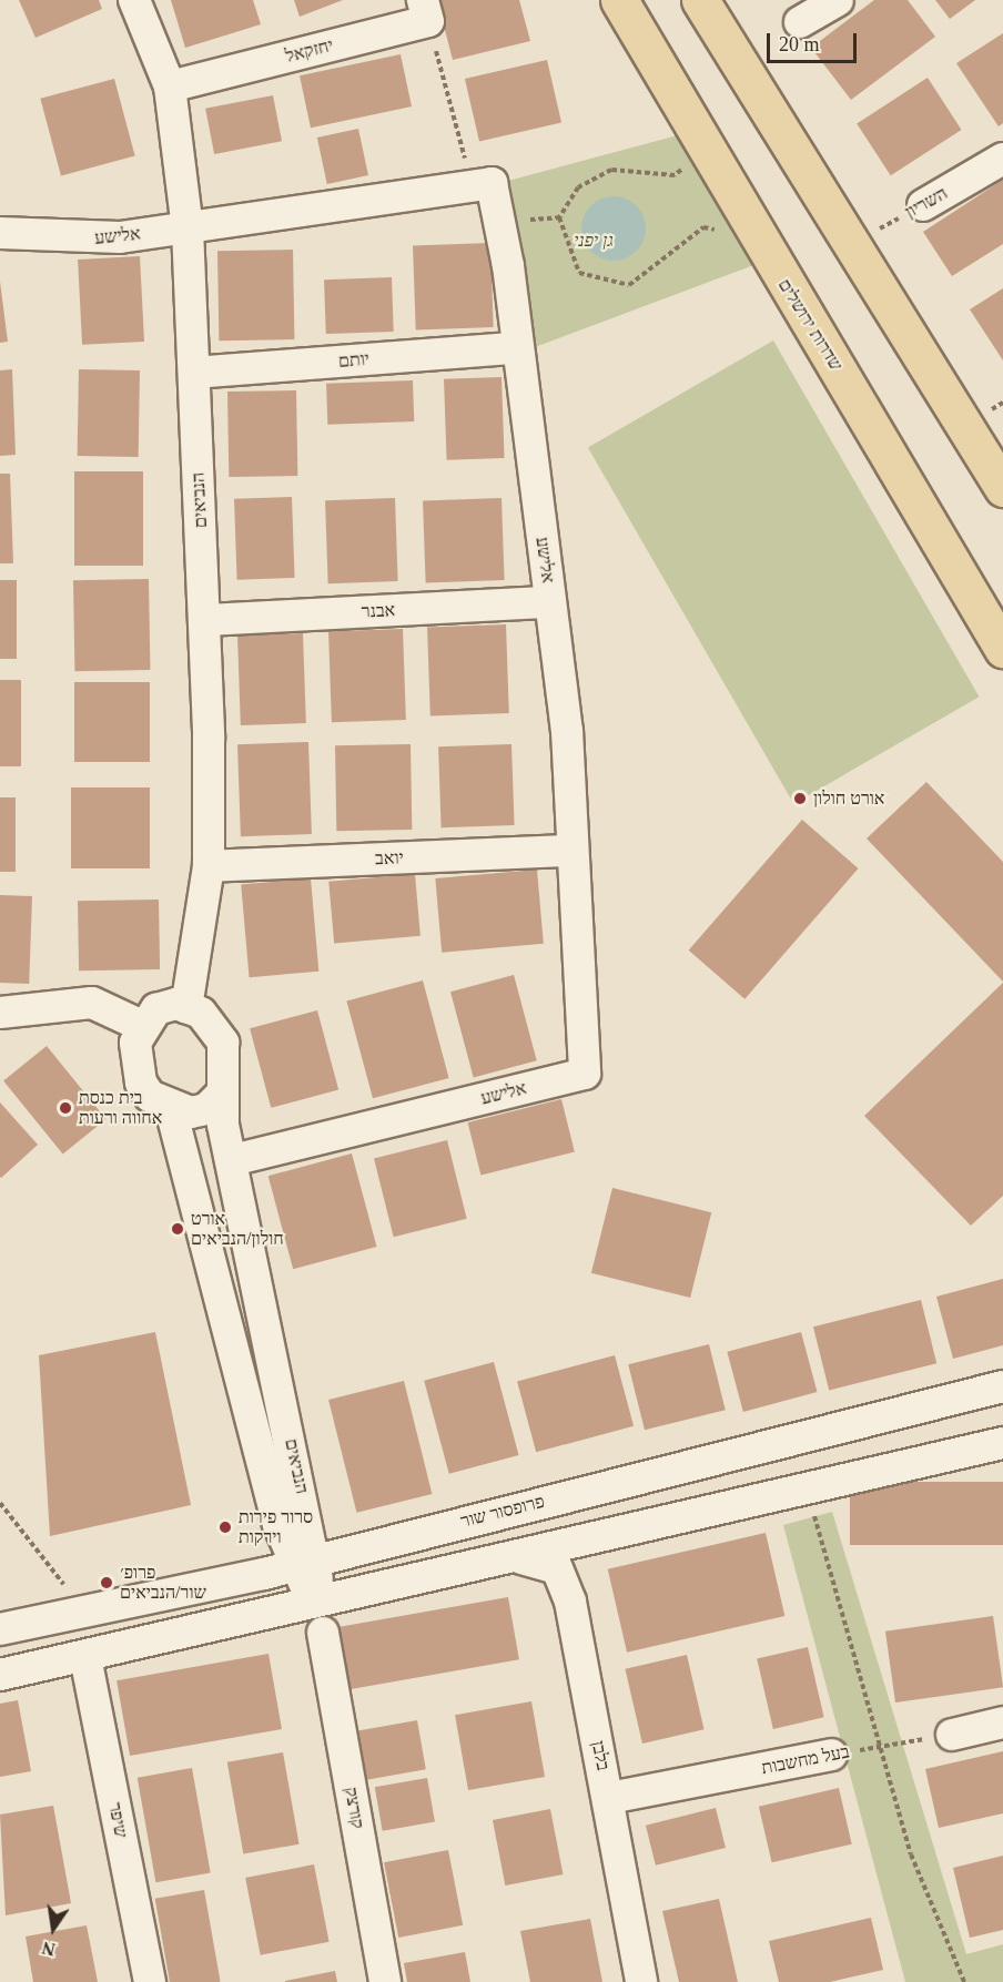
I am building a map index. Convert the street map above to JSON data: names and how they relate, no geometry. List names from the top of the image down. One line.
{"streets":{"main road":["שדרות ירושלים"],"street":["יחזקאל","השריון","אלישע","יותם","הנביאים","אבנר","יואב","פרופסור שור","בלבן","בעל מחשבות","קורצק","שיפר"]},"crossings":[["יחזקאל","הנביאים"],["אלישע","יותם"],["אלישע","הנביאים"],["אלישע","אבנר"],["אלישע","יואב"],["יותם","הנביאים"],["הנביאים","אבנר"],["הנביאים","יואב"],["הנביאים","פרופסור שור"],["הנביאים","קורצק"],["בלבן","בעל מחשבות"]],"parks":["גן יפני"],"places":["אורט חולון","בית כנסת אחווה ורעות","אורט חולון/הנביאים","סרור פירות וירקות","פרופ׳ שור/הנביאים"],"scale_bar":"20 m","north":"bottom"}
